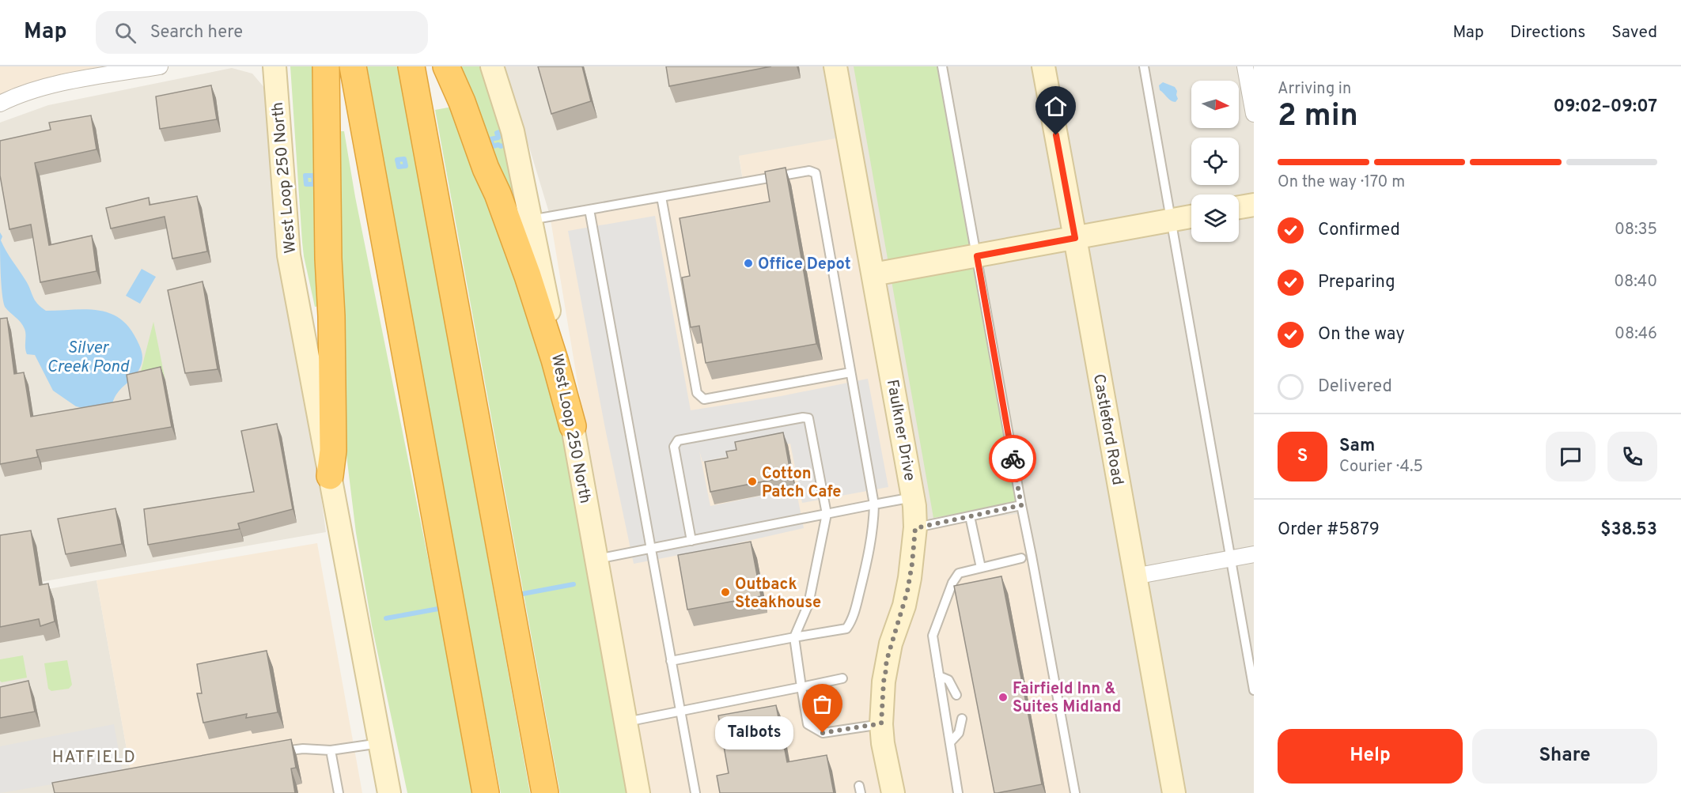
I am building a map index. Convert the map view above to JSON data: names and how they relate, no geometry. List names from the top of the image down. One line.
{"streets":{"street":["West Loop 250 North","Castleford Road","Faulkner Drive"]},"districts":["HATFIELD"],"water":["Silver Creek Pond"],"places":["Office Depot","Cotton Patch Cafe","Outback Steakhouse","Fairfield Inn & Suites Midland","Talbots"],"north":"right","page":{"header":"Map","search":"Search here","nav":["Map","Directions","Saved"],"heading":["2 min","Arriving in","09:02–09:07"],"panel":["Sam","Courier · 4.5","Order #5879","$38.53"],"bar":"On the way · 170 m","list":[["Confirmed","08:35"],["Preparing","08:40"],["On the way","08:46"],"Delivered"],"round":"S","bubble":"Talbots","buttons":["Help","Share"]}}
